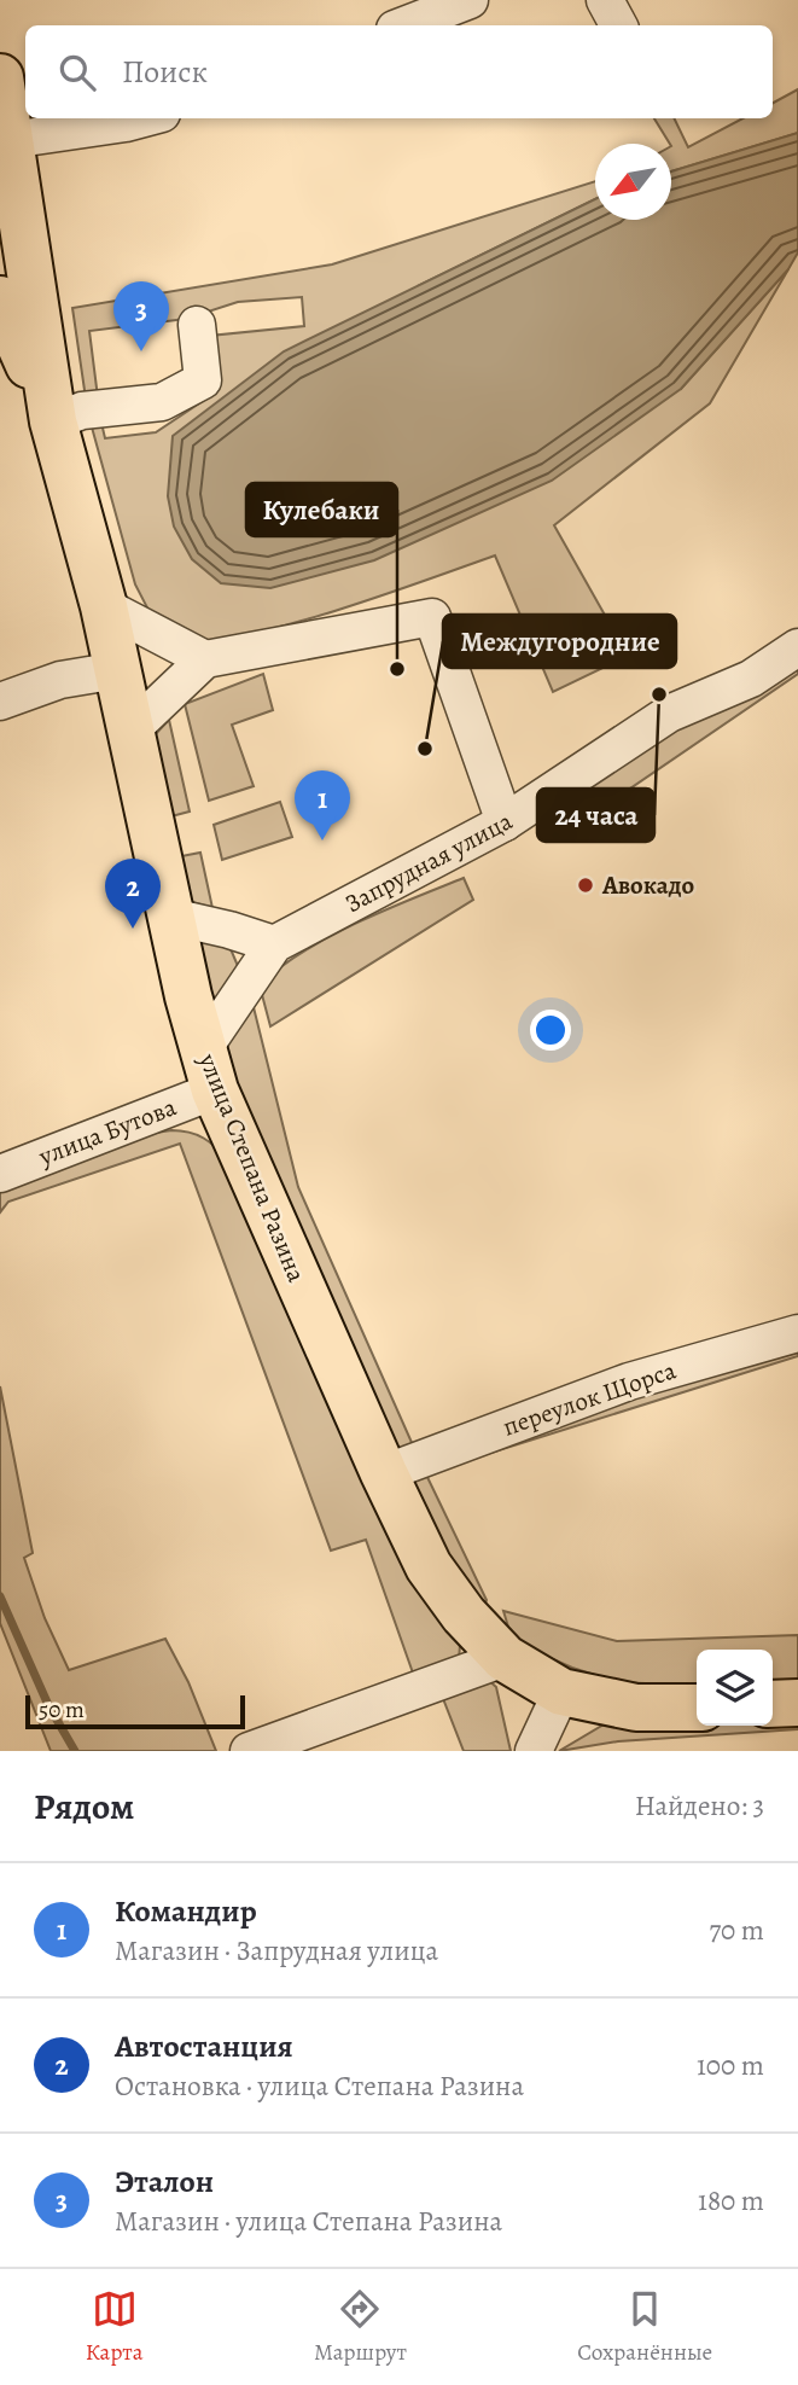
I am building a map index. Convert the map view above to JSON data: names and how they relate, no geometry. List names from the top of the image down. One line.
{"streets":{"main road":["улица Степана Разина"],"street":["Запрудная улица","улица Бутова","переулок Щорса"]},"crossings":[["Запрудная улица","улица Бутова"],["Запрудная улица","улица Степана Разина"],["улица Бутова","улица Степана Разина"],["улица Степана Разина","переулок Щорса"]],"places":["Кулебаки","24 часа","Междугородние","Авокадо"],"scale_bar":"50 m","north":"bottom left","page":{"search":"Поиск","pins":["3","1","2"],"scale":"50 m","heading":["Рядом","Найдено: 3"],"list":[{"mark":"1","name":"Командир","note":"Магазин · Запрудная улица","value":"70 m"},{"mark":"2","name":"Автостанция","note":"Остановка · улица Степана Разина","value":"100 m"},{"mark":"3","name":"Эталон","note":"Магазин · улица Степана Разина","value":"180 m"}],"nav":["Карта","Маршрут","Сохранённые"]}}
